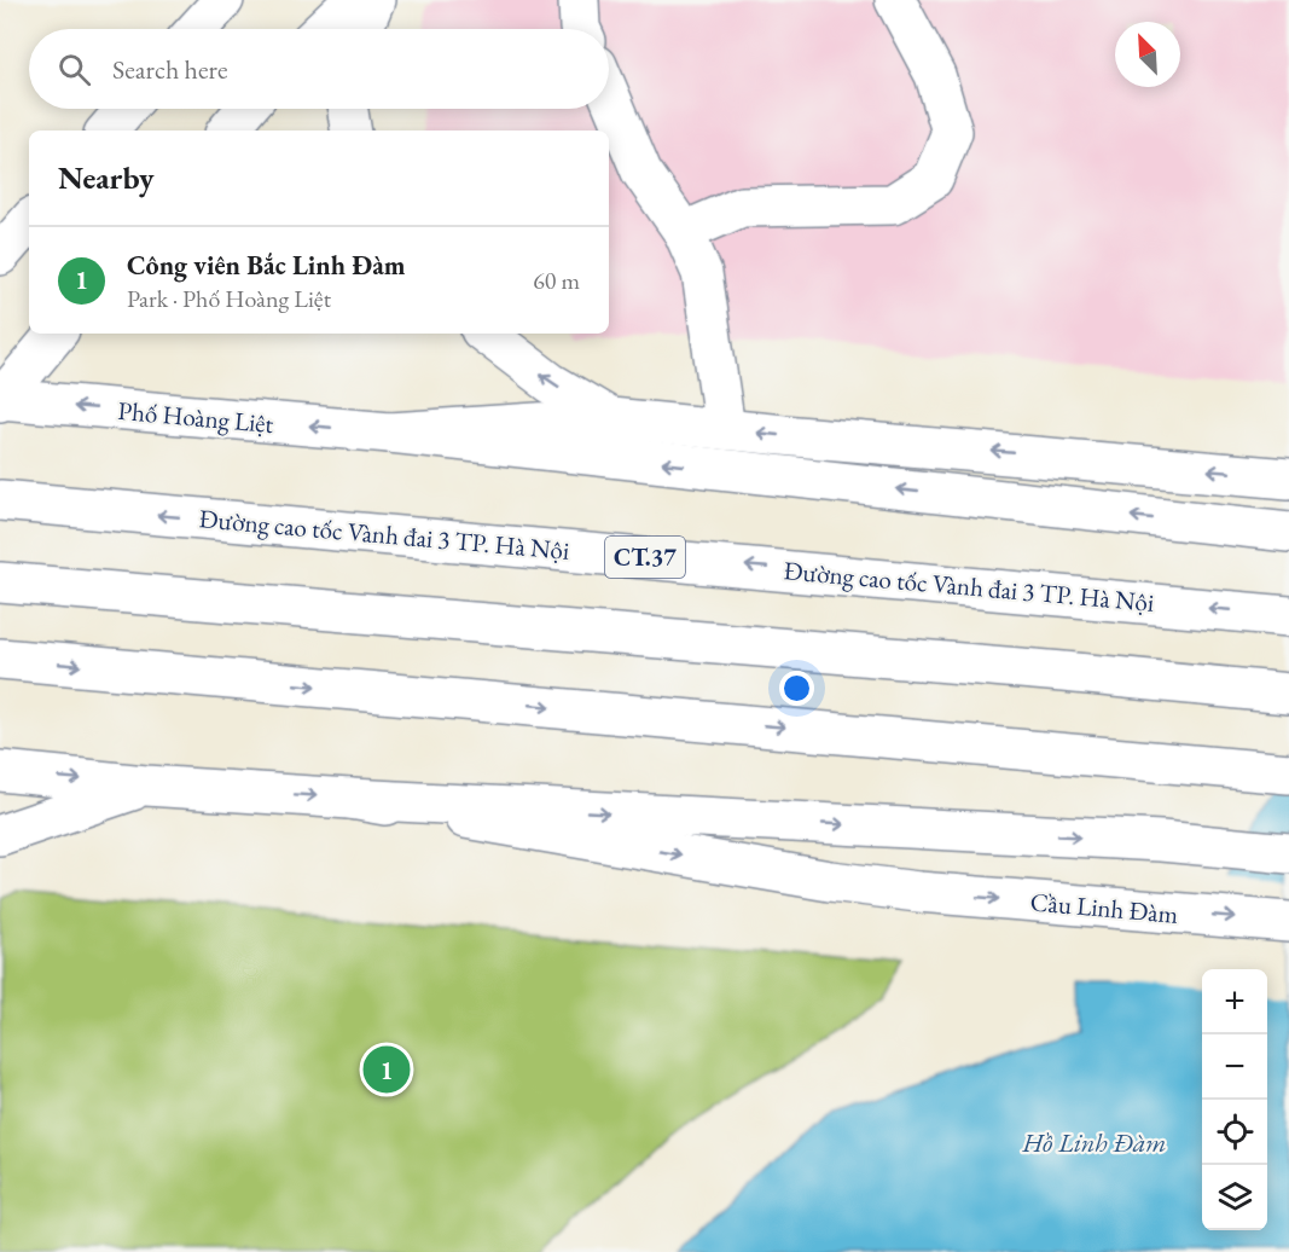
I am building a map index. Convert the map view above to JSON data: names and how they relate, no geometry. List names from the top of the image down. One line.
{"streets":{"main road":["Phố Hoàng Liệt","Đường cao tốc Vành đai 3 TP. Hà Nội","CT.37","Cầu Linh Đàm"]},"water":["Hồ Linh Đàm"],"north":"top left","page":{"search":"Search here","heading":"Nearby","list":[{"mark":"1","name":"Công viên Bắc Linh Đàm","note":"Park · Phố Hoàng Liệt","value":"60 m"}],"map_buttons":["+","−"],"pins":"1"}}
